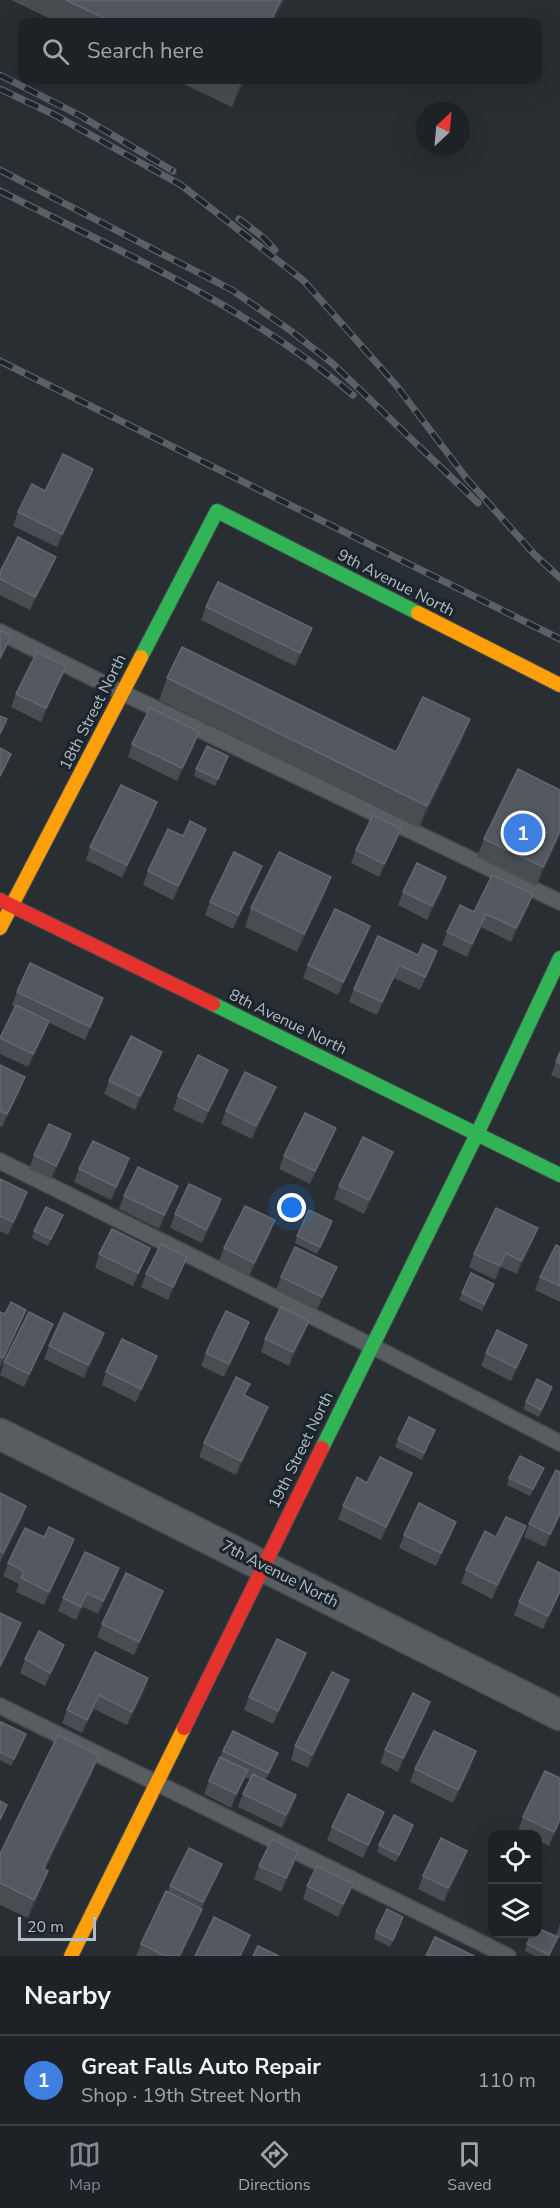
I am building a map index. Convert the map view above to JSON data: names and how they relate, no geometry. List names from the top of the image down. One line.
{"streets":{"street":["9th Avenue North","18th Street North","8th Avenue North","19th Street North","7th Avenue North"]},"crossings":[["9th Avenue North","18th Street North"],["18th Street North","8th Avenue North"],["8th Avenue North","19th Street North"],["19th Street North","7th Avenue North"]],"scale_bar":"20 m","north":"top right","page":{"search":"Search here","pins":"1","scale":"20 m","heading":"Nearby","list":[{"mark":"1","name":"Great Falls Auto Repair","note":"Shop · 19th Street North","value":"110 m"}],"nav":["Map","Directions","Saved"]}}
